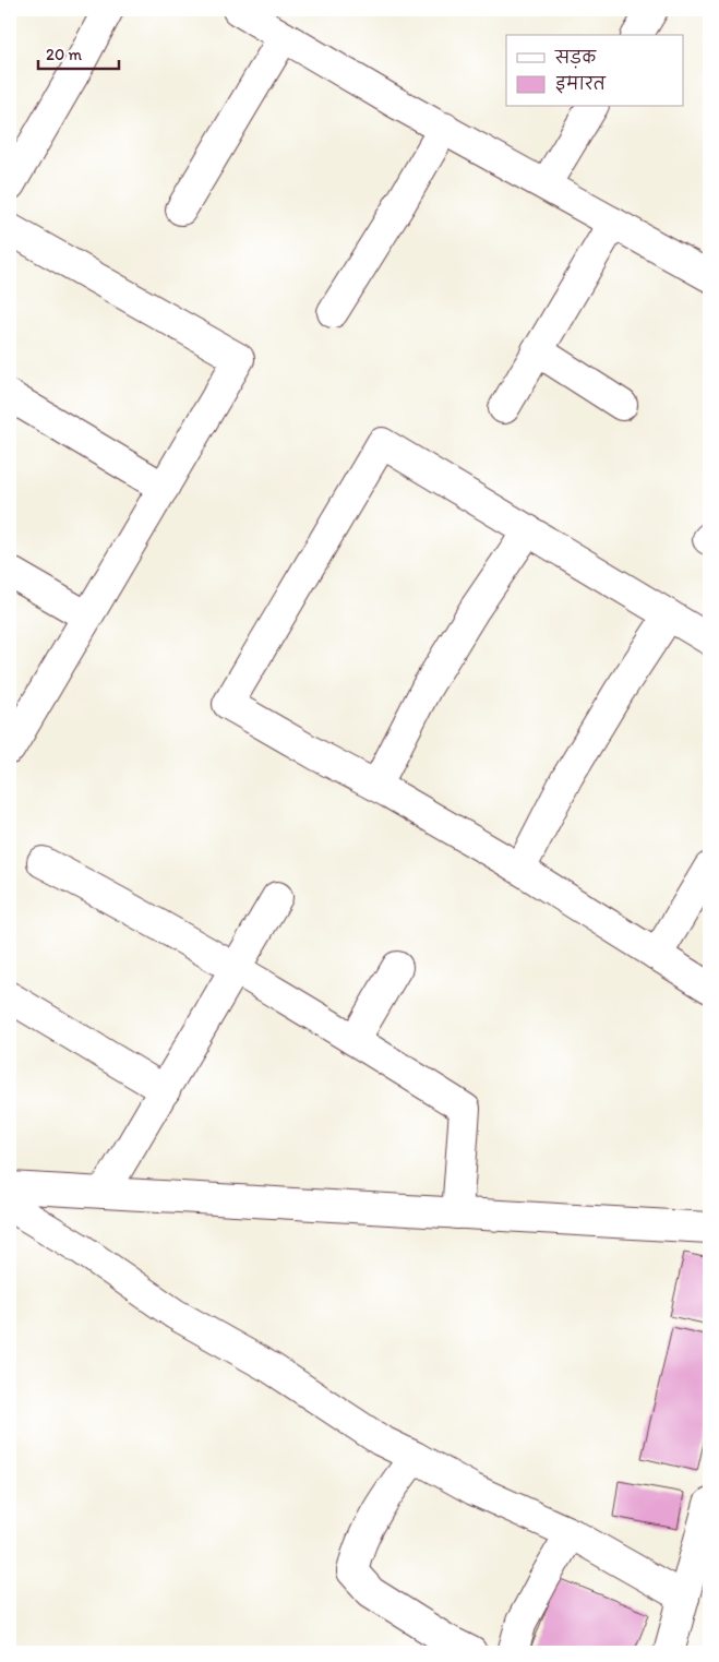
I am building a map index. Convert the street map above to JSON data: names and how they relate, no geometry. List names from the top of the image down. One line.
{"legend":["सड़क","इमारत"],"scale_bar":"20 m"}
